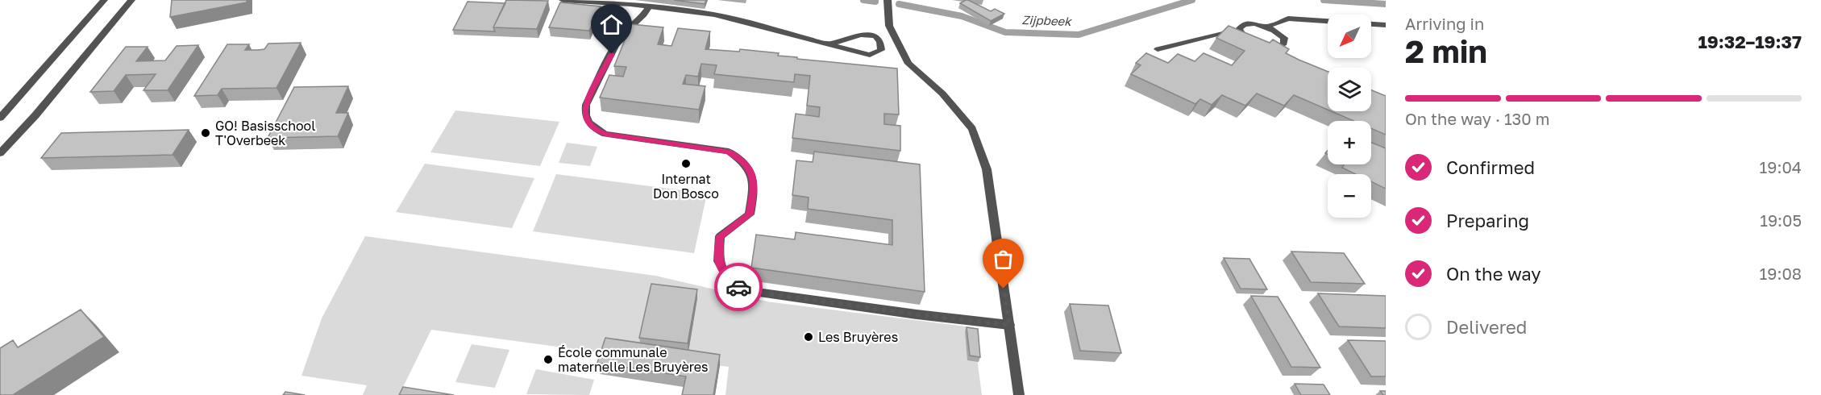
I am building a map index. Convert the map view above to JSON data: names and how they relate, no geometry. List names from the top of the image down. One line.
{"water":["Zijpbeek"],"places":["GO! Basisschool T'Overbeek","Internat Don Bosco","Les Bruyères","École communale maternelle Les Bruyères"],"north":"bottom left","page":{"heading":["2 min","Arriving in","19:32–19:37"],"map_buttons":["+","−"],"bar":"On the way · 130 m","list":[["Confirmed","19:04"],["Preparing","19:05"],["On the way","19:08"],"Delivered"]}}
